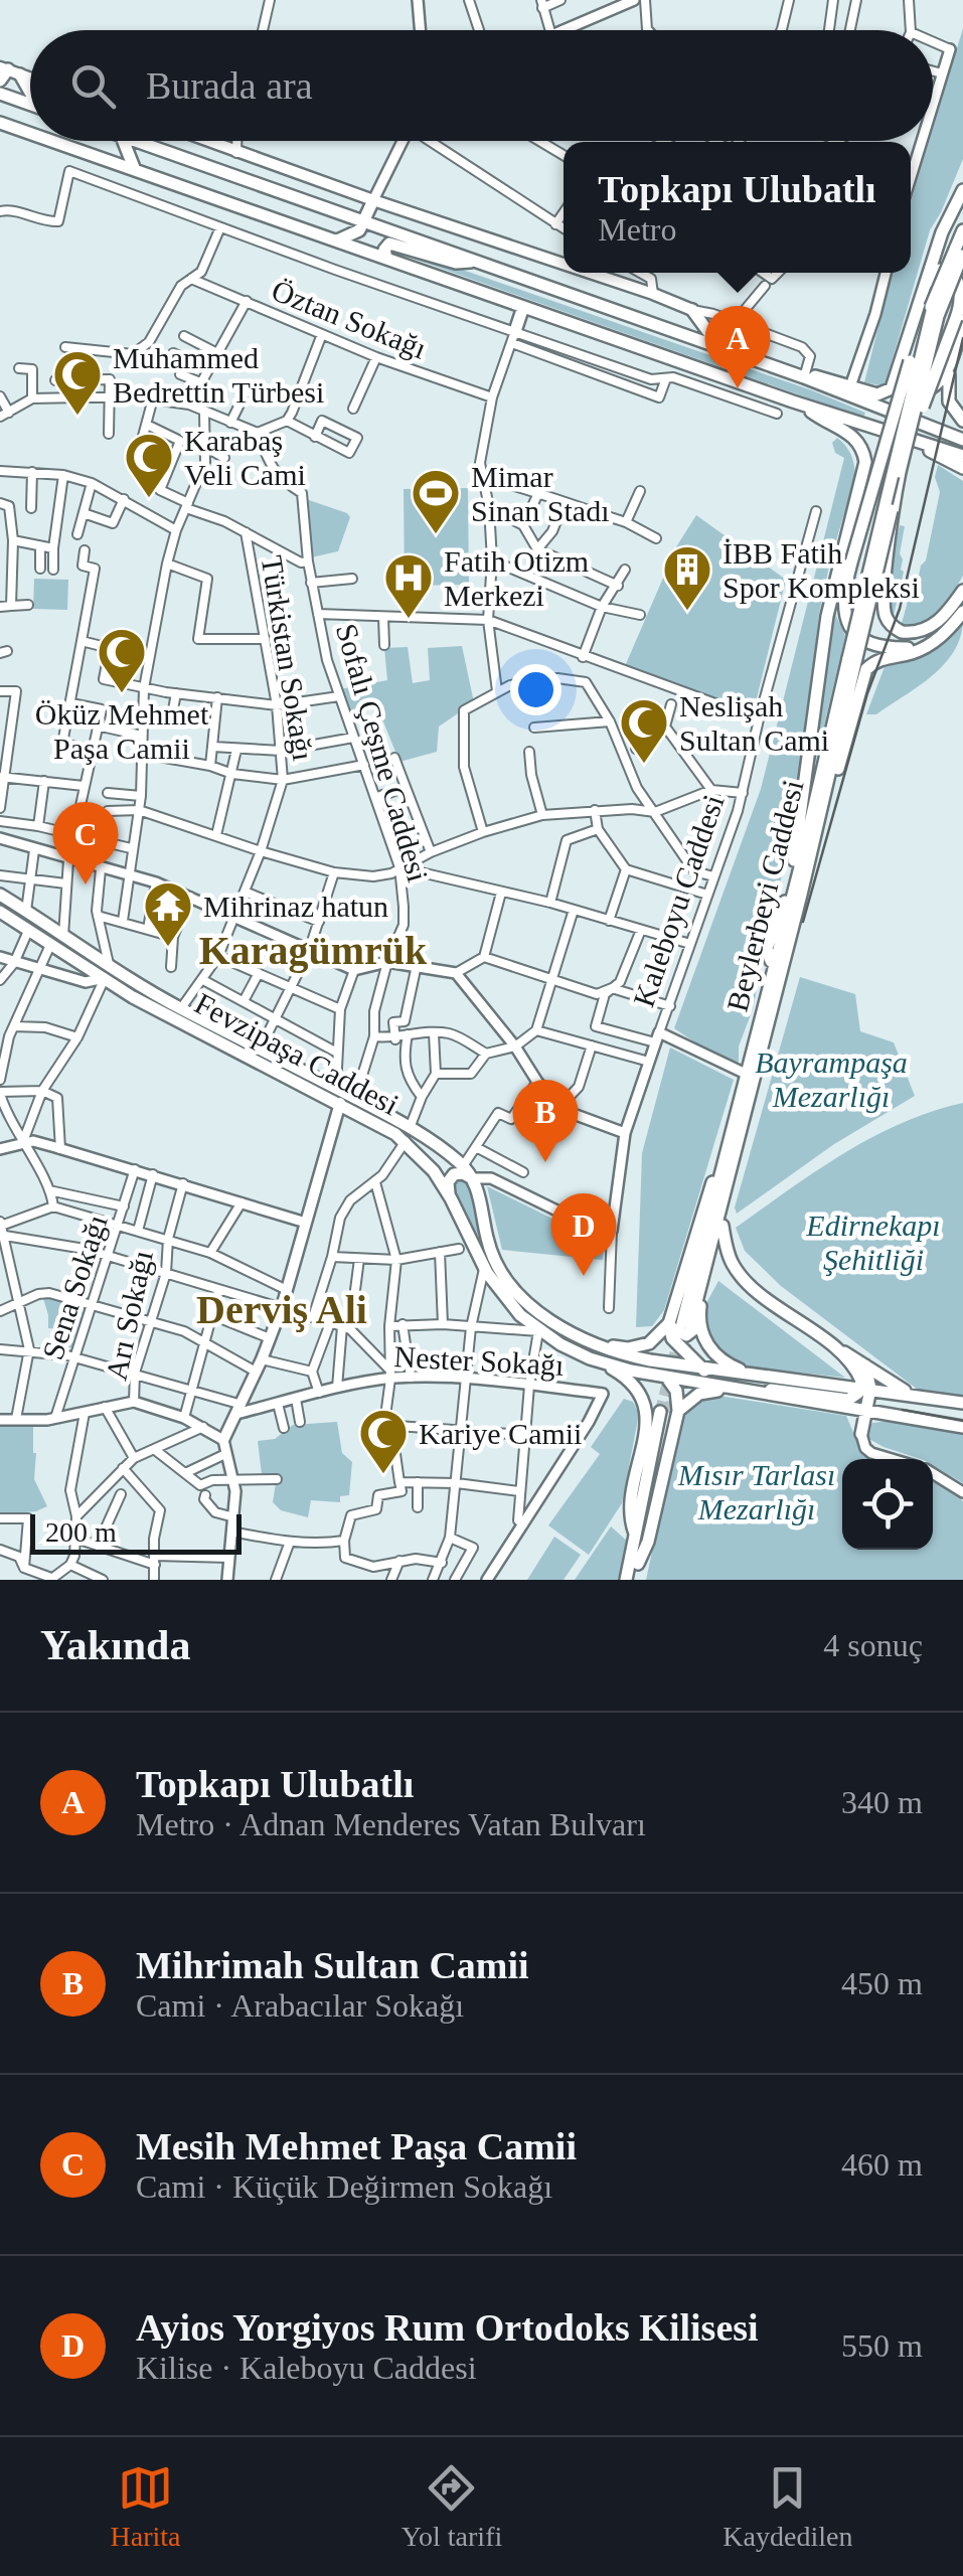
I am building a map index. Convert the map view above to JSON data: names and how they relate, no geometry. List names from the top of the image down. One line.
{"streets":{"main road":["Beylerbeyi Caddesi","Fevzipaşa Caddesi"],"street":["Öztan Sokağı","Türkistan Sokağı","Sofalı Çeşme Caddesi","Kaleboyu Caddesi","Sena Sokağı","Arı Sokağı","Nester Sokağı"]},"crossings":[["Türkistan Sokağı","Fevzipaşa Caddesi"],["Sofalı Çeşme Caddesi","Fevzipaşa Caddesi"]],"districts":["Karagümrük","Derviş Ali"],"parks":["Bayrampaşa Mezarlığı","Edirnekapı Şehitliği","Mısır Tarlası Mezarlığı"],"places":{"mosque":["Muhammed Bedrettin Türbesi","Karabaş Veli Cami","Öküz Mehmet Paşa Camii","Neslişah Sultan Cami","Kariye Camii"],"sports":["Mimar Sinan Stadı"],"building":["İBB Fatih Spor Kompleksi"],"hospital":["Fatih Otizm Merkezi"],"temple":["Mihrinaz hatun"]},"scale_bar":"200 m","page":{"search":"Burada ara","popup":["Topkapı Ulubatlı","Metro"],"pins":["A","C","B","D"],"scale":"200 m","heading":["Yakında","4 sonuç"],"list":[{"mark":"A","name":"Topkapı Ulubatlı","note":"Metro · Adnan Menderes Vatan Bulvarı","value":"340 m"},{"mark":"B","name":"Mihrimah Sultan Camii","note":"Cami · Arabacılar Sokağı","value":"450 m"},{"mark":"C","name":"Mesih Mehmet Paşa Camii","note":"Cami · Küçük Değirmen Sokağı","value":"460 m"},{"mark":"D","name":"Ayios Yorgiyos Rum Ortodoks Kilisesi","note":"Kilise · Kaleboyu Caddesi","value":"550 m"}],"nav":["Harita","Yol tarifi","Kaydedilen"]}}
